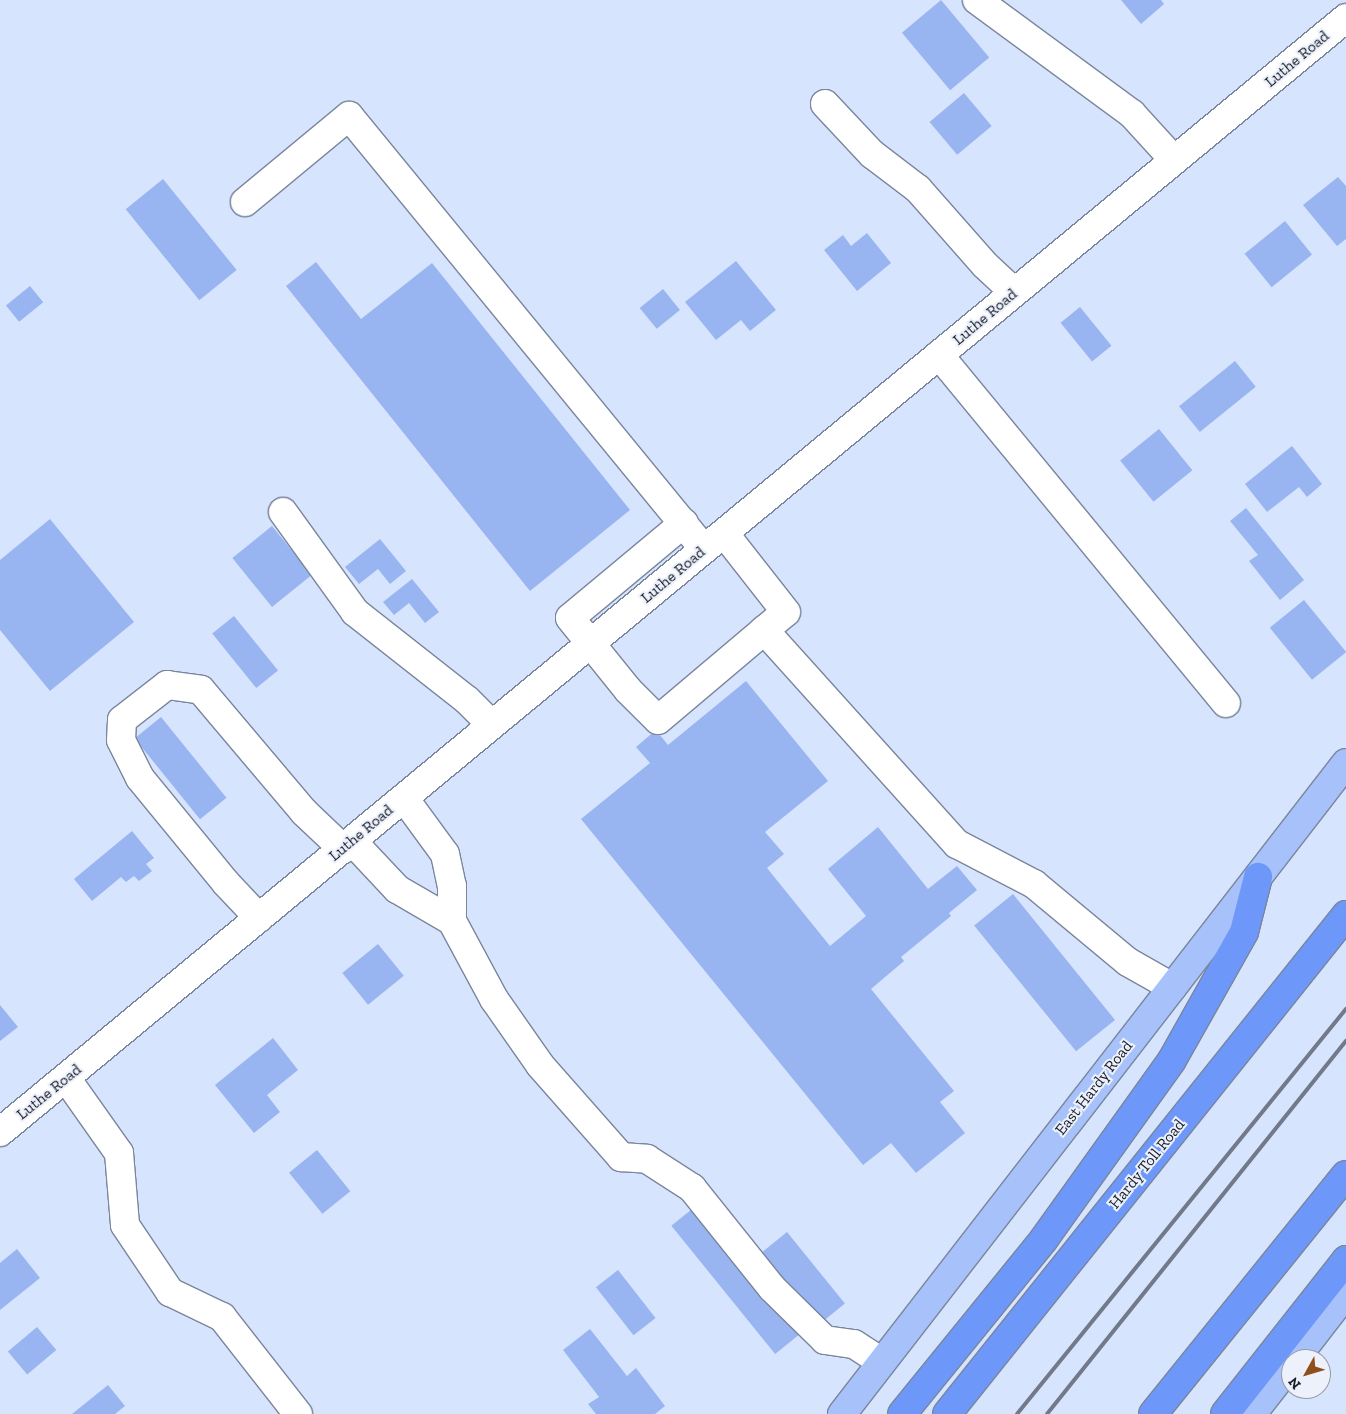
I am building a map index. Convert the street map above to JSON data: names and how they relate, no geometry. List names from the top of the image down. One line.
{"streets":{"highway":["Hardy Toll Road"],"main road":["East Hardy Road"],"street":["Luthe Road"]},"north":"bottom left"}
